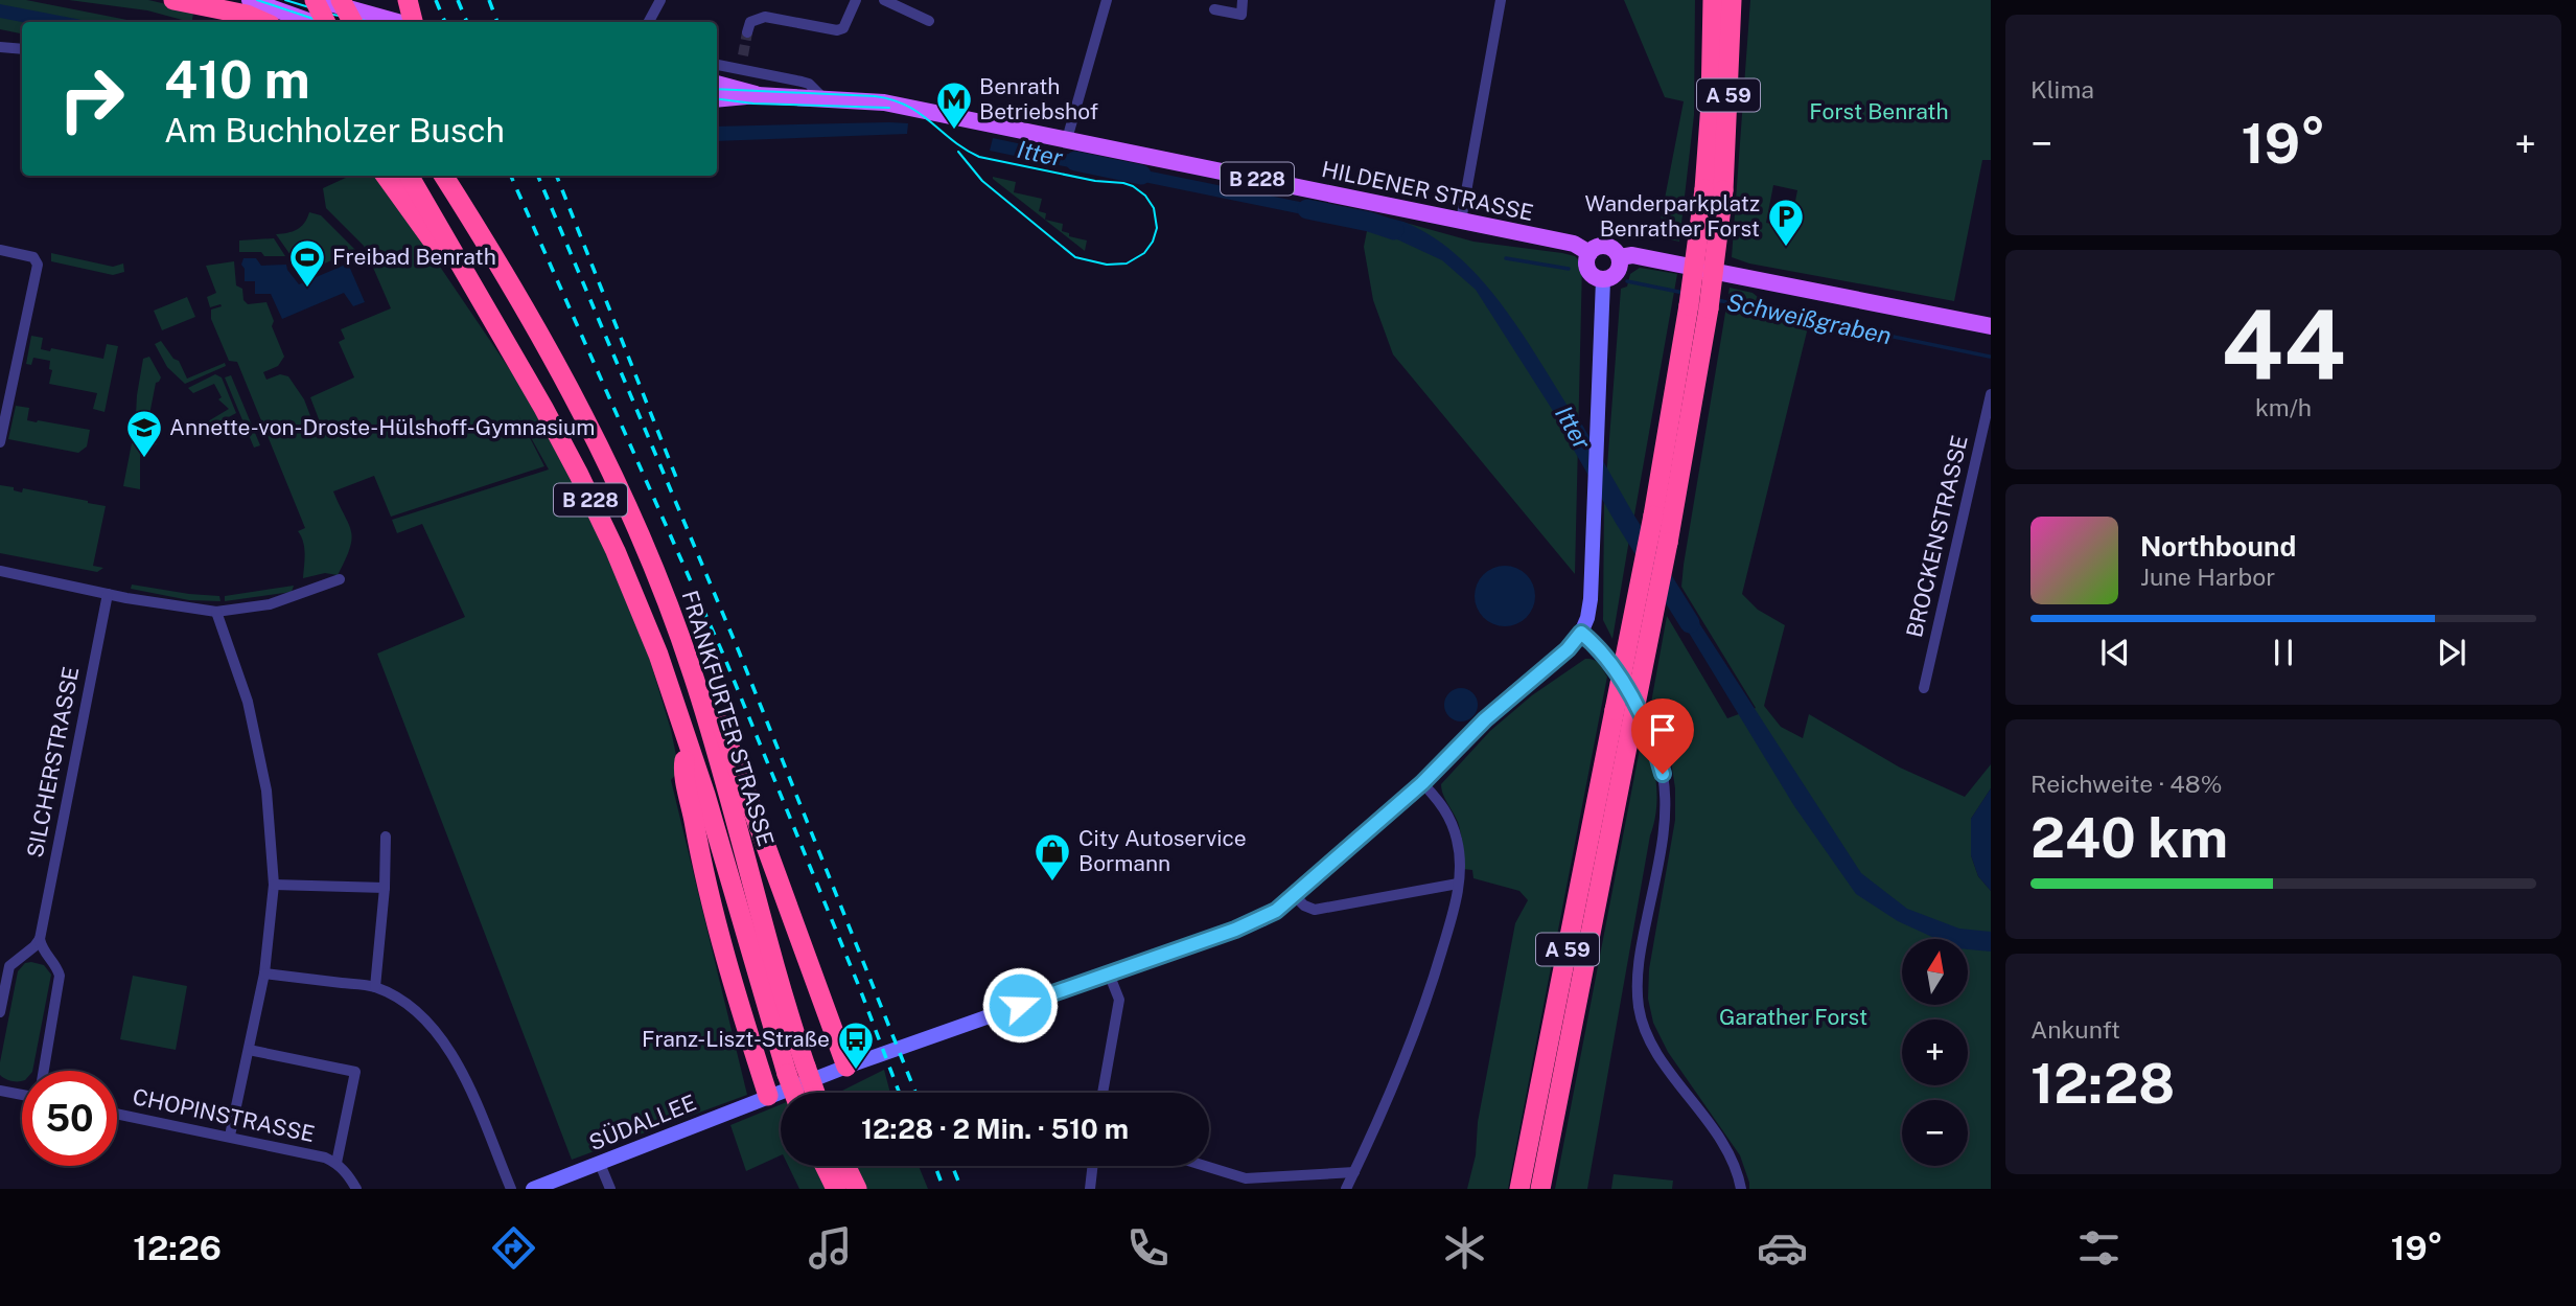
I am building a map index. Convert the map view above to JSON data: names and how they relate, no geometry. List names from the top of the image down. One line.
{"streets":{"highway":["A 59","B 228","FRANKFURTER STRASSE"],"main road":["HILDENER STRASSE","SÜDALLEE"],"street":["BROCKENSTRASSE","SILCHERSTRASSE","CHOPINSTRASSE"]},"crossings":[["B 228","FRANKFURTER STRASSE"]],"water":["Itter","Schweißgraben"],"parks":["Forst Benrath","Garather Forst"],"places":{"metro station":["Benrath Betriebshof"],"parking":["Wanderparkplatz Benrather Forst"],"sports":["Freibad Benrath"],"school or university":["Annette-von-Droste-Hülshoff-Gymnasium"],"shop":["City Autoservice Bormann"],"bus stop":["Franz-Liszt-Straße"]},"north":"top","page":{"tile":["Klima",["44","km/h"],["Reichweite · 48%","240 km"],["Ankunft","12:28"]],"turn":["410 m","Am Buchholzer Busch"],"heat":["−","19°","+"],"song":["Northbound","June Harbor"],"map_buttons":["+","−"],"limit":"50","trip":"12:28 · 2 Min. · 510 m","tabs":["12:26","19°"]}}
